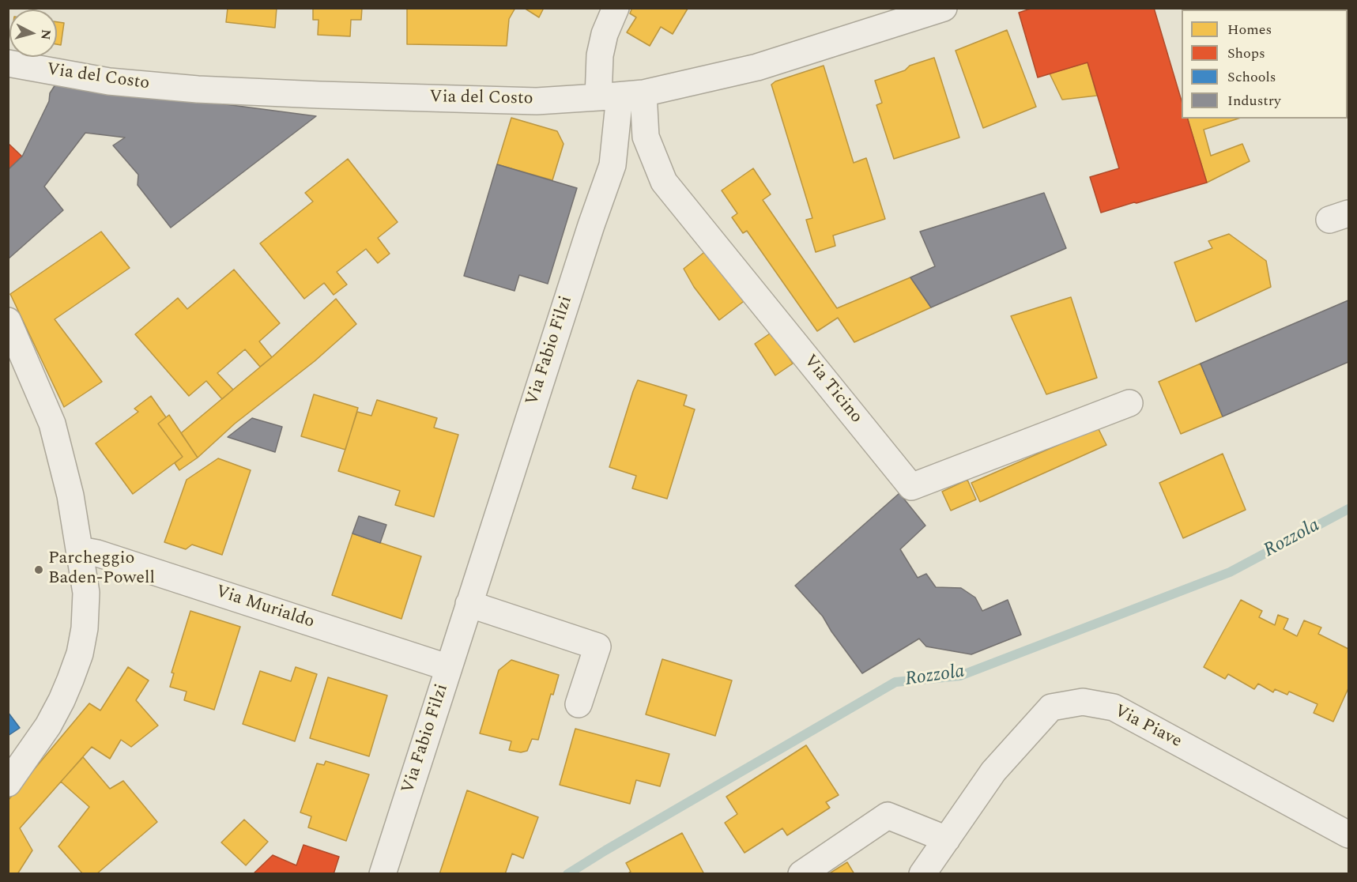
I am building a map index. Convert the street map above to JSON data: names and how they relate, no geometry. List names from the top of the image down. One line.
{"streets":{"street":["Via del Costo","Via Fabio Filzi","Via Ticino","Via Murialdo","Via Piave"]},"crossings":[["Via del Costo","Via Fabio Filzi"],["Via del Costo","Via Ticino"],["Via Fabio Filzi","Via Ticino"],["Via Fabio Filzi","Via Murialdo"]],"water":["Rozzola"],"places":["Parcheggio Baden-Powell"],"legend":["Homes","Shops","Schools","Industry"],"north":"right"}
